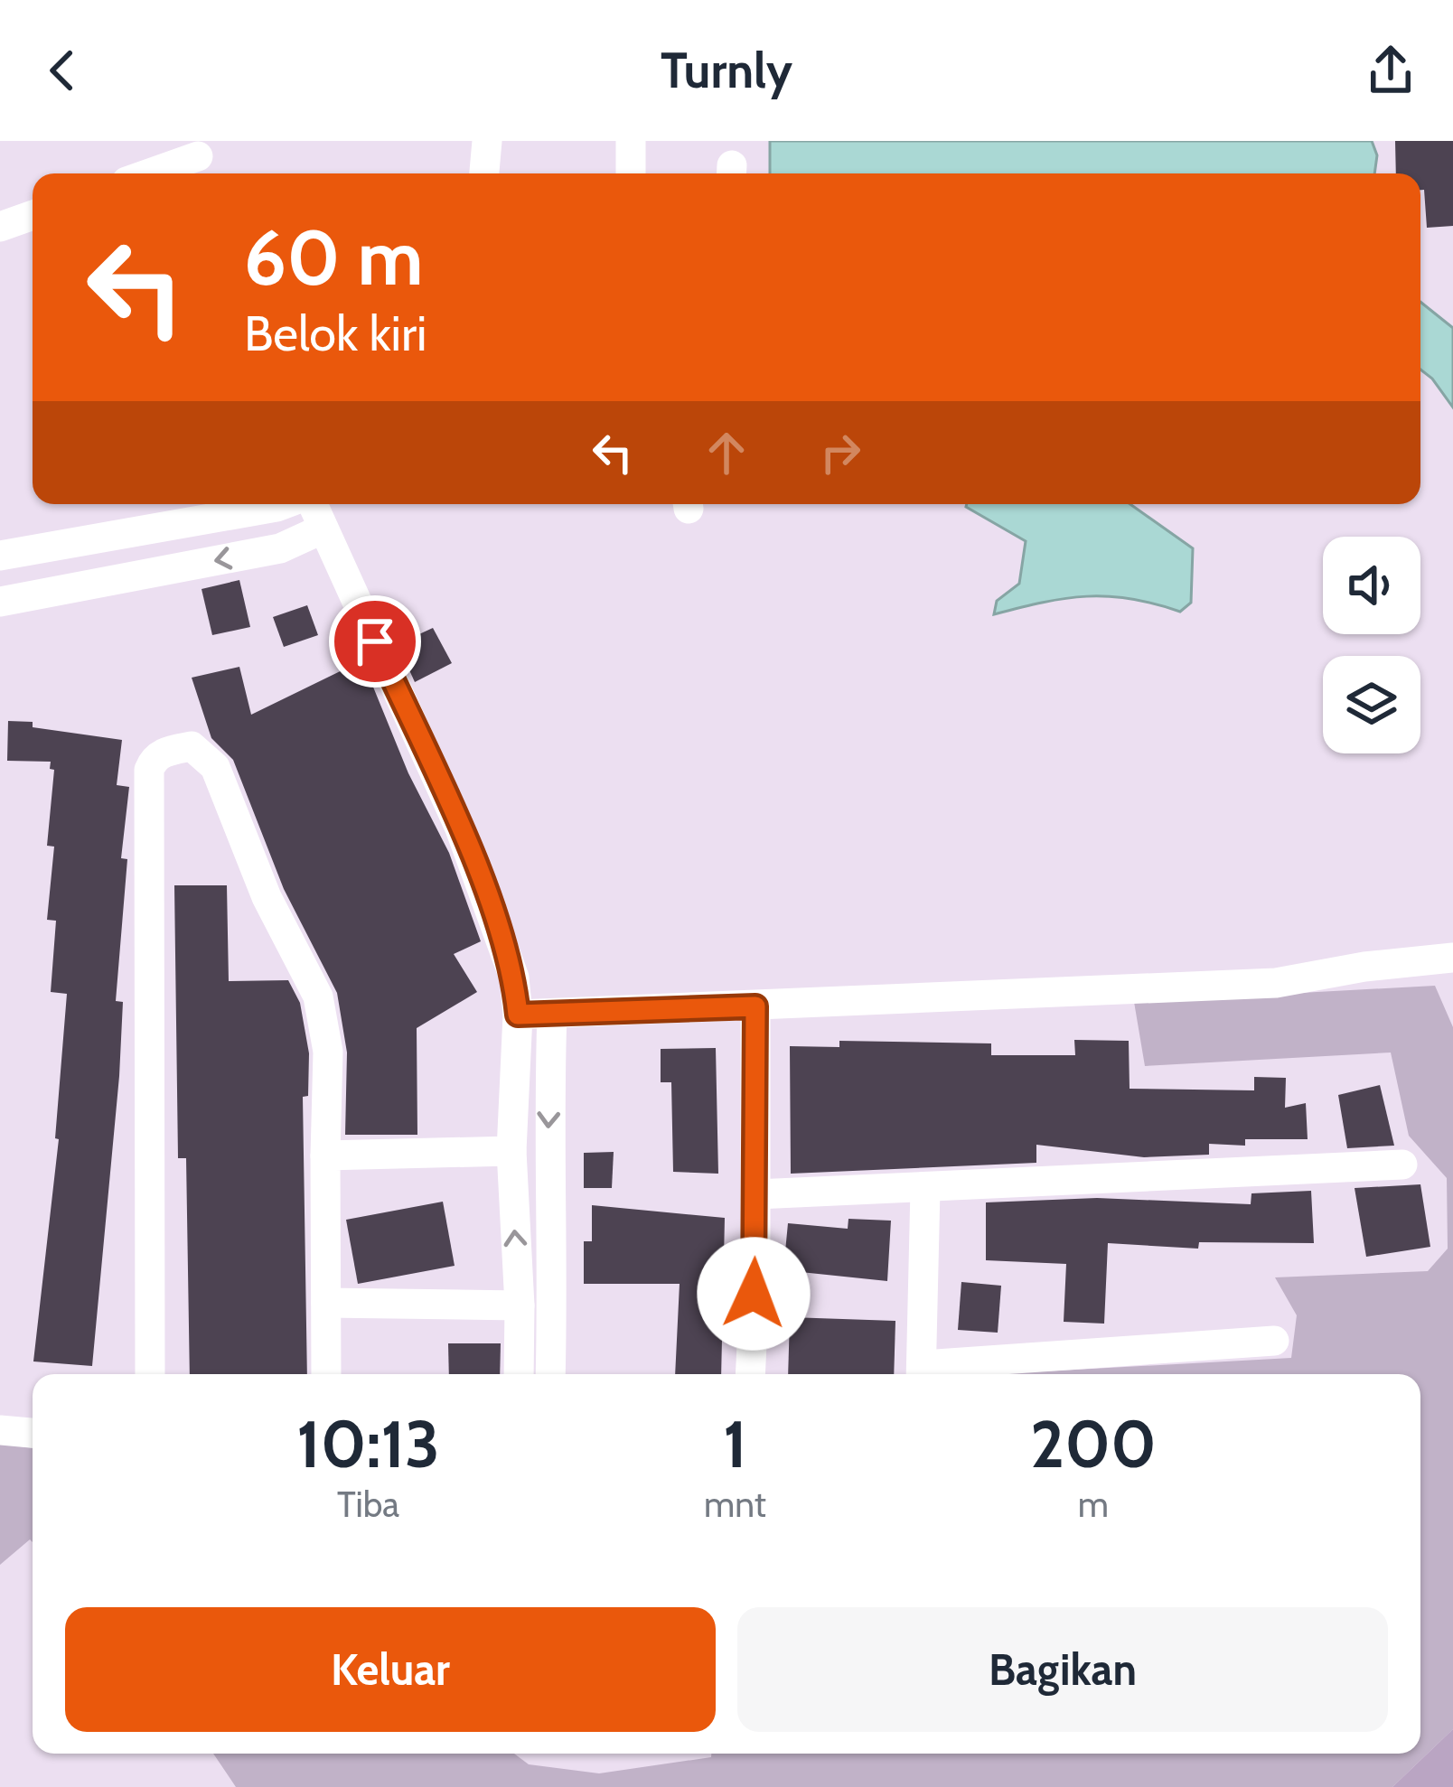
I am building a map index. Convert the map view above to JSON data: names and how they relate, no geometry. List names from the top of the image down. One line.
{"page":{"header":"Turnly","turn":["60 m","Belok kiri"],"eta":["10:13","Tiba","1","mnt","200","m"],"buttons":["Keluar","Bagikan"]}}
